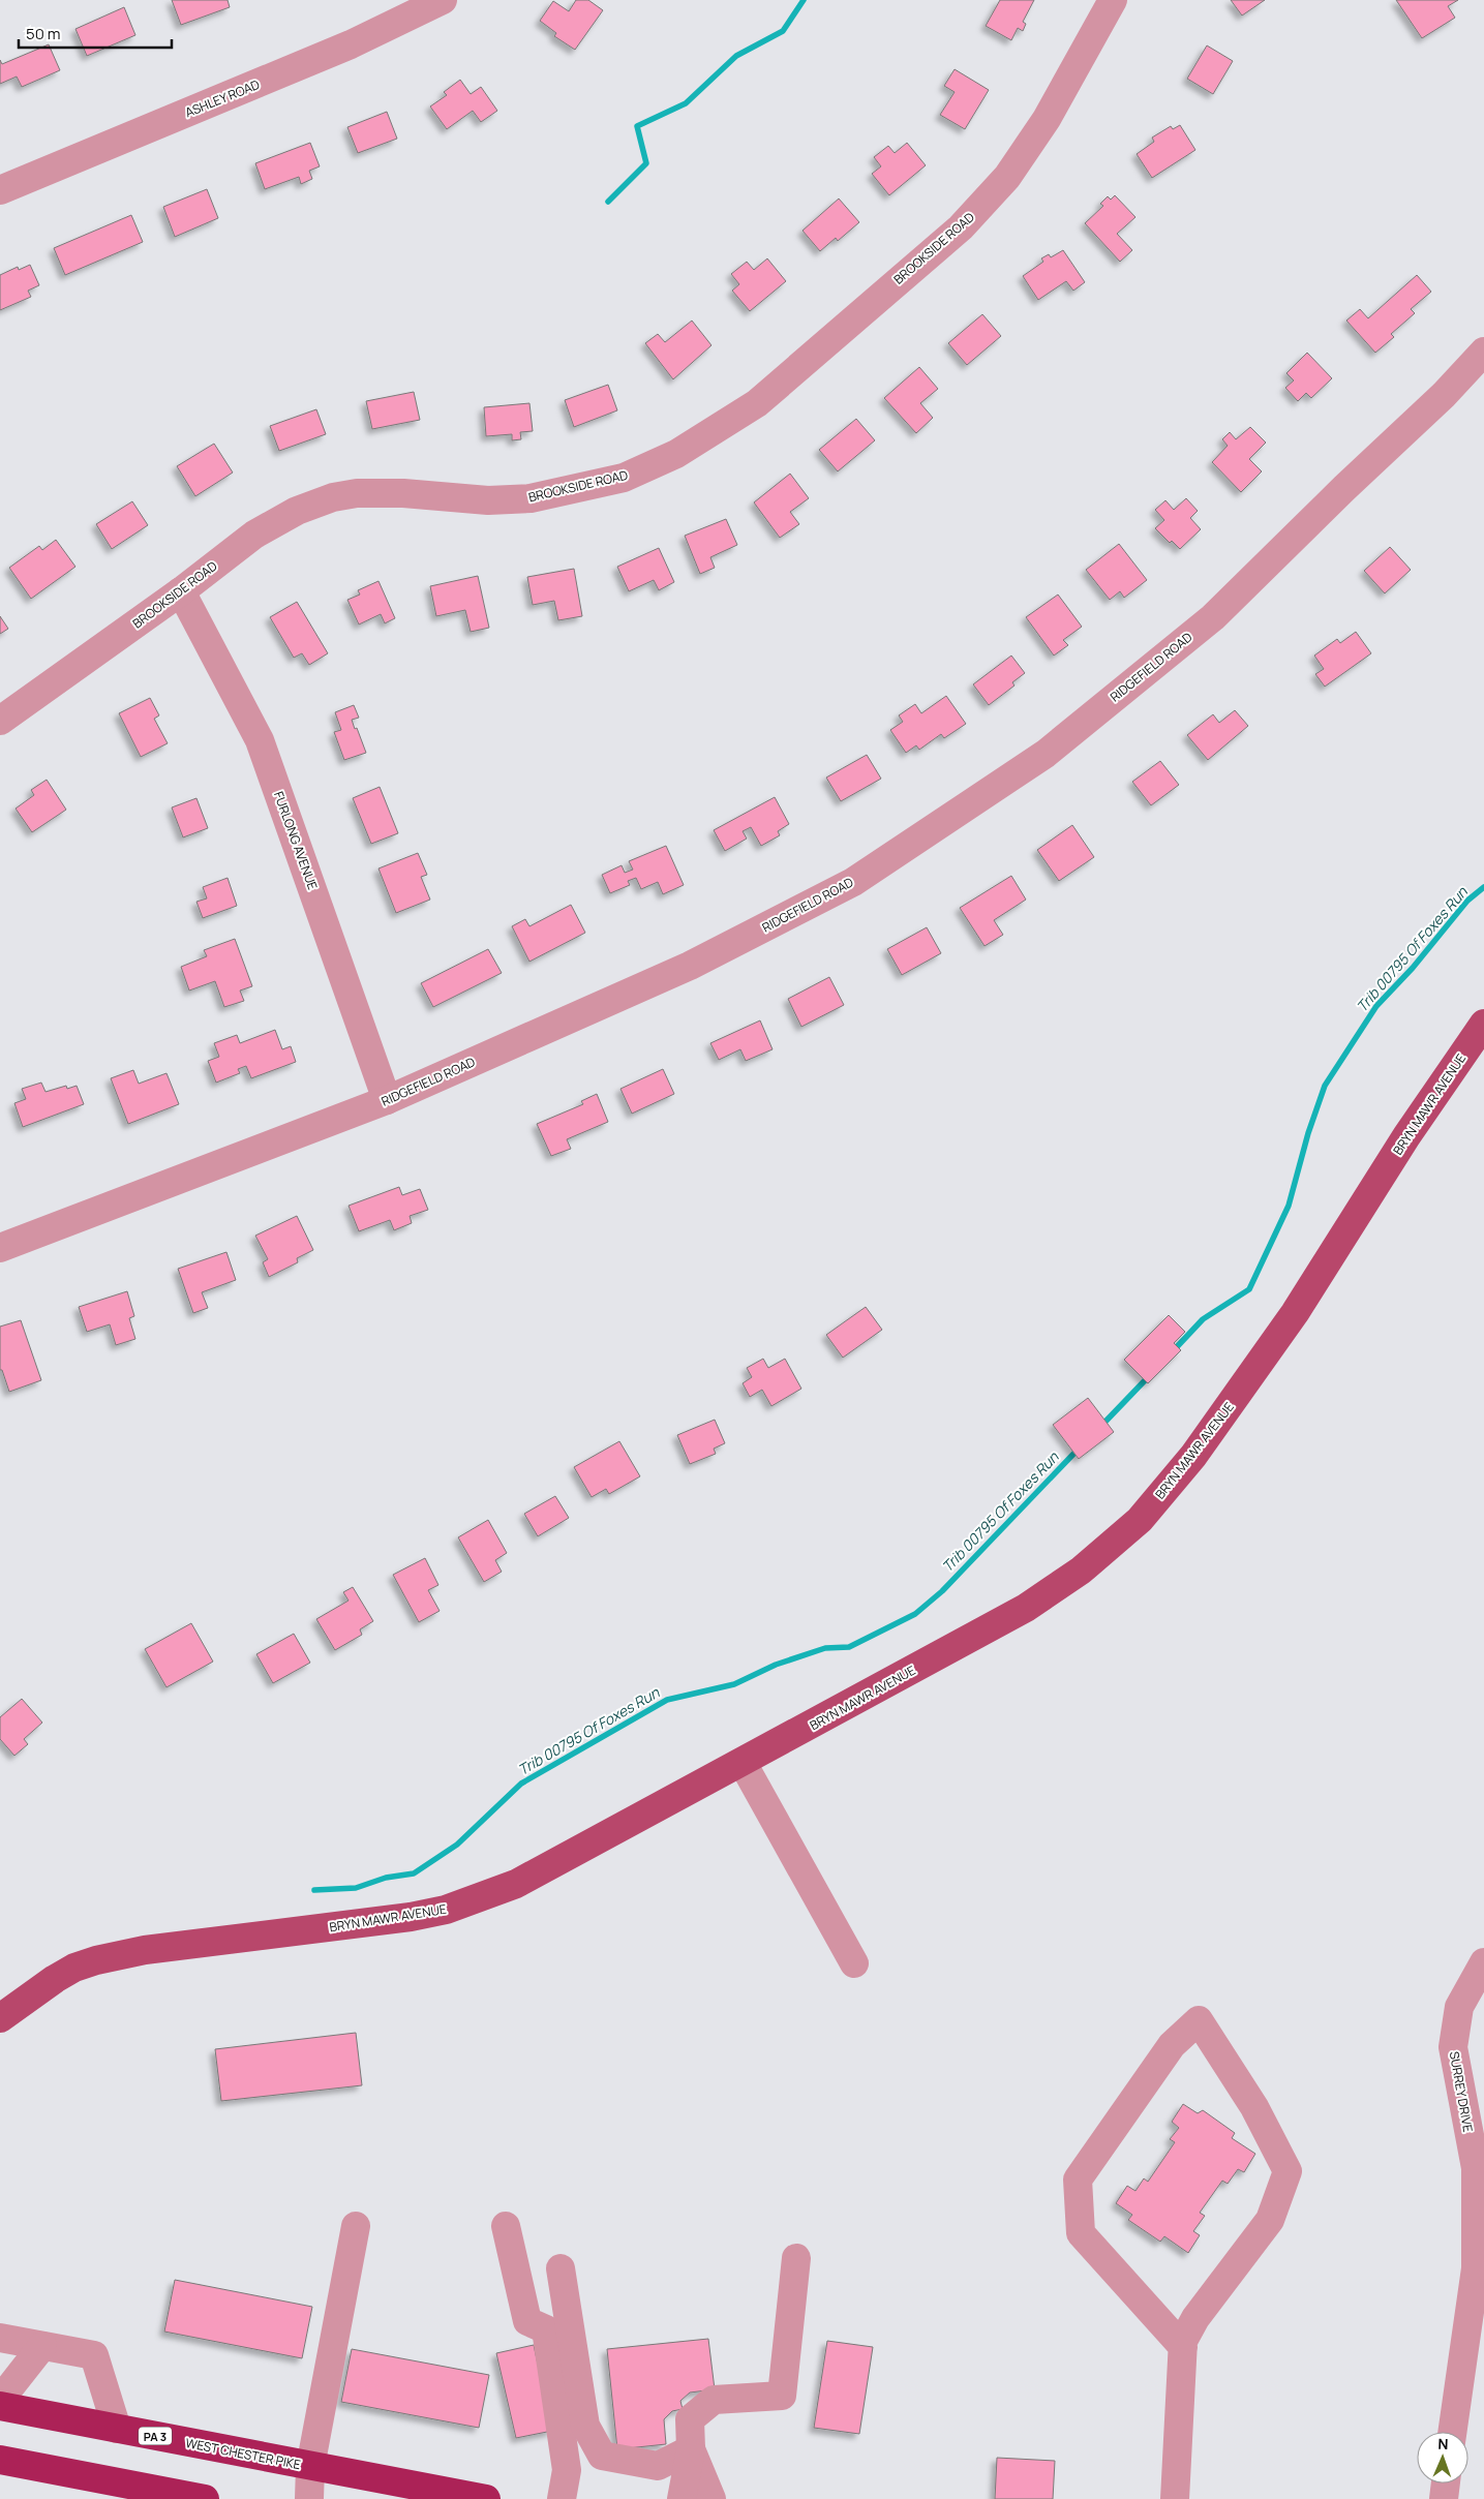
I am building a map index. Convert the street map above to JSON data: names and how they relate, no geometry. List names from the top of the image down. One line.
{"streets":{"highway":["PA 3","WEST CHESTER PIKE"],"main road":["BRYN MAWR AVENUE"],"street":["ASHLEY ROAD","BROOKSIDE ROAD","RIDGEFIELD ROAD","FURLONG AVENUE","SURREY DRIVE"]},"crossings":[["BROOKSIDE ROAD","FURLONG AVENUE"],["RIDGEFIELD ROAD","FURLONG AVENUE"]],"water":["Trib 00795 Of Foxes Run"],"scale_bar":"50 m","north":"top"}
